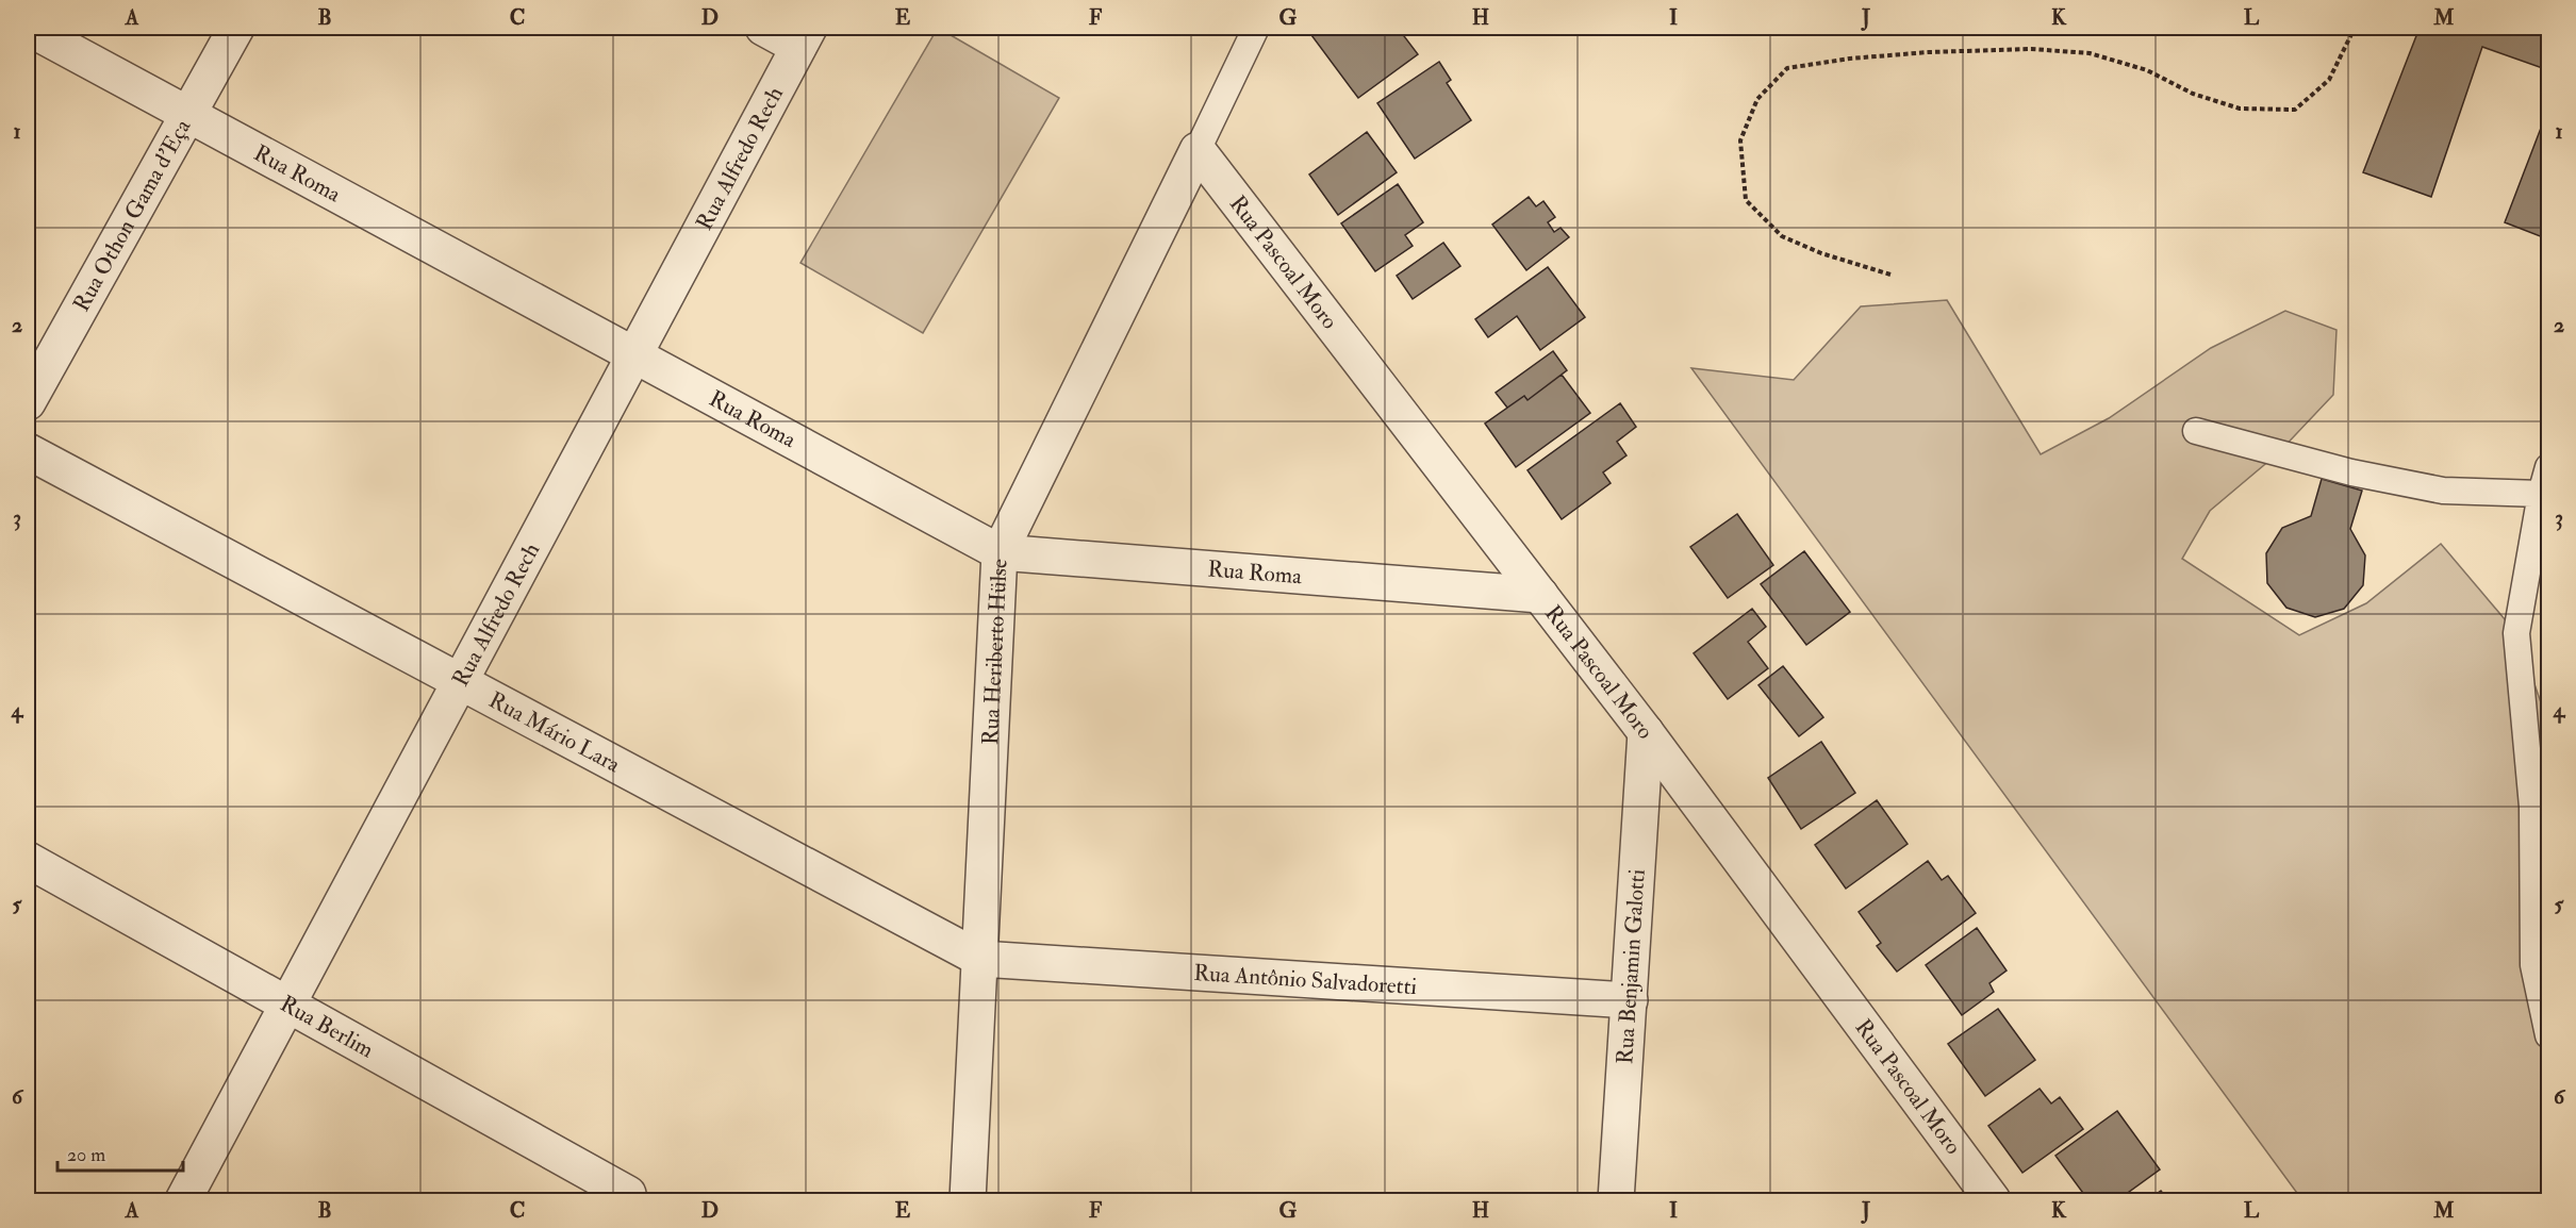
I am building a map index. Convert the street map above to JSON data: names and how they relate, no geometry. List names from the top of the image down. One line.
{"streets":{"street":["Rua Alfredo Rech","Rua Roma","Rua Othon Gama d'Eça","Rua Pascoal Moro","Rua Heriberto Hülse","Rua Mário Lara","Rua Benjamin Galotti","Rua Antônio Salvadoretti","Rua Berlim"]},"crossings":[["Rua Alfredo Rech","Rua Roma"],["Rua Alfredo Rech","Rua Mário Lara"],["Rua Alfredo Rech","Rua Berlim"],["Rua Roma","Rua Othon Gama d'Eça"],["Rua Roma","Rua Pascoal Moro"],["Rua Roma","Rua Heriberto Hülse"],["Rua Pascoal Moro","Rua Heriberto Hülse"],["Rua Pascoal Moro","Rua Benjamin Galotti"],["Rua Heriberto Hülse","Rua Mário Lara"],["Rua Heriberto Hülse","Rua Antônio Salvadoretti"],["Rua Mário Lara","Rua Antônio Salvadoretti"],["Rua Benjamin Galotti","Rua Antônio Salvadoretti"]],"scale_bar":"20 m","grid":{"columns":["A","B","C","D","E","F","G","H","I","J","K","L","M"],"rows":["1","2","3","4","5","6"]}}
